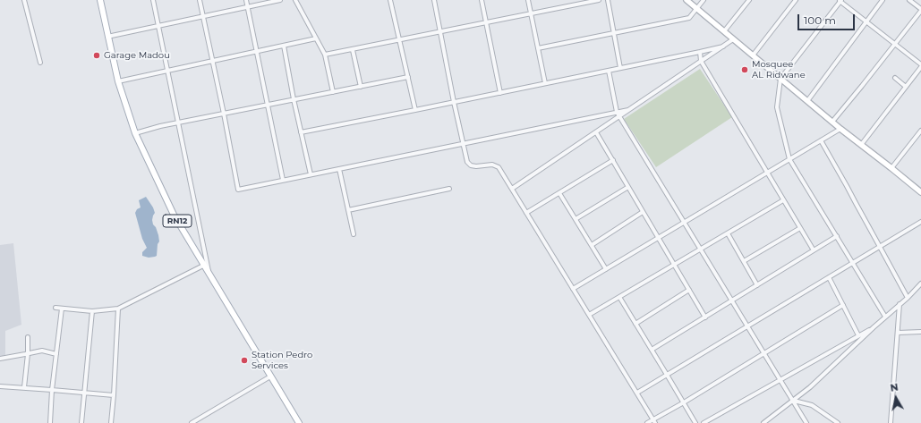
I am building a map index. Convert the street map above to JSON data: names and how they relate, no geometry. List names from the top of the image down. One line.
{"streets":{"main road":["RN12"]},"places":["Garage Madou","Mosquee AL Ridwane","Station Pedro Services"],"scale_bar":"100 m","north":"top"}
